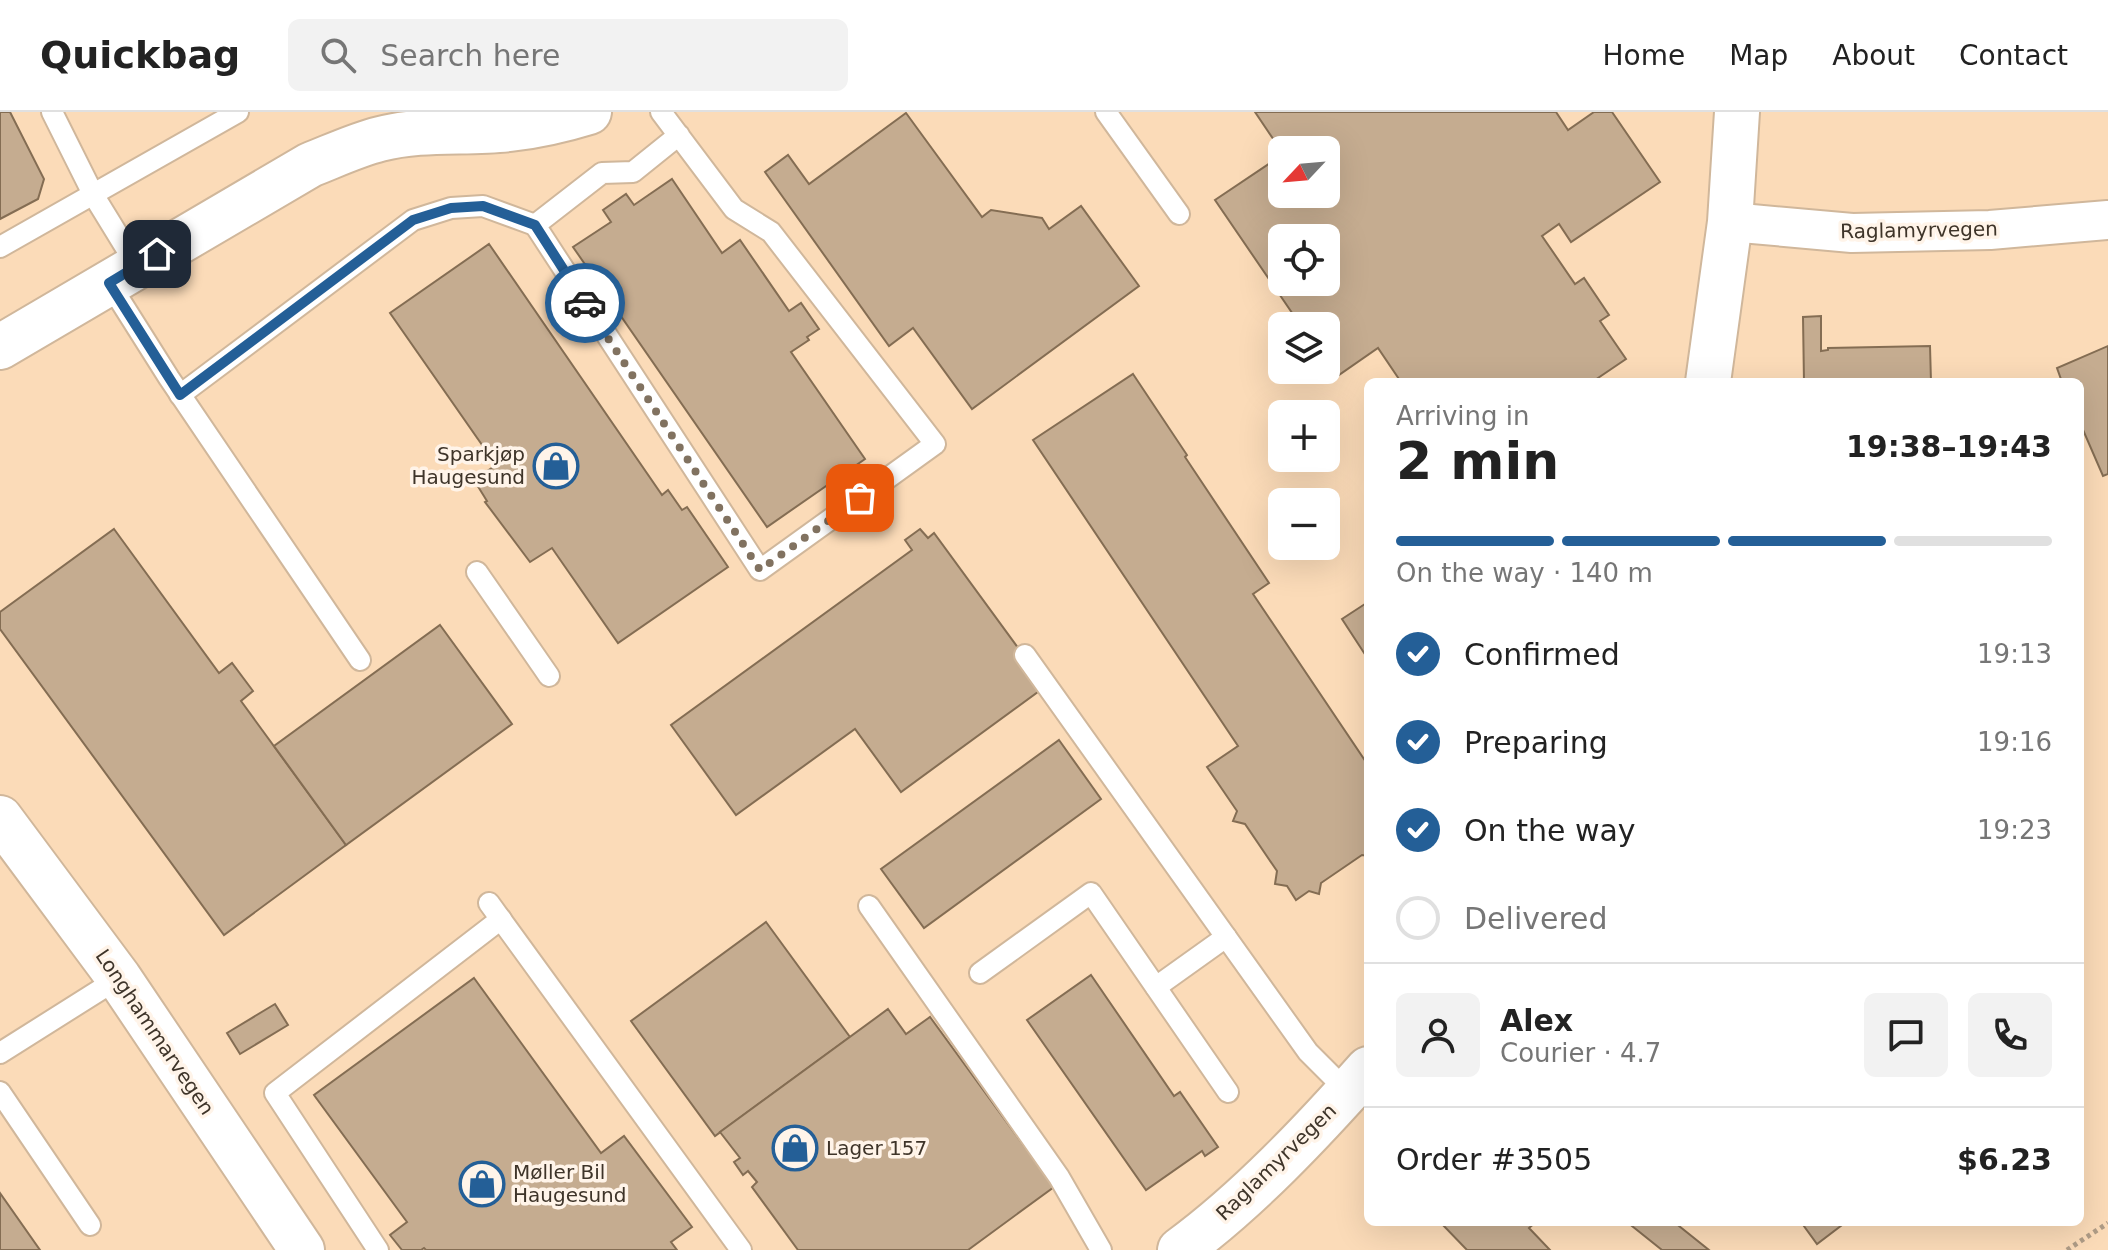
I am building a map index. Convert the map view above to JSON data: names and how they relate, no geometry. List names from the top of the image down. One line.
{"streets":{"street":["Raglamyrvegen","Longhammarvegen"]},"places":{"shop":["Sparkjøp Haugesund","Lager 157","Møller Bil Haugesund"]},"north":"bottom left","page":{"header":"Quickbag","search":"Search here","nav":["Home","Map","About","Contact"],"map_buttons":["+","−"],"heading":["2 min","Arriving in","19:38–19:43"],"panel":["Alex","Courier · 4.7","Order #3505","$6.23"],"bar":"On the way · 140 m","list":[["Confirmed","19:13"],["Preparing","19:16"],["On the way","19:23"],"Delivered"]}}
